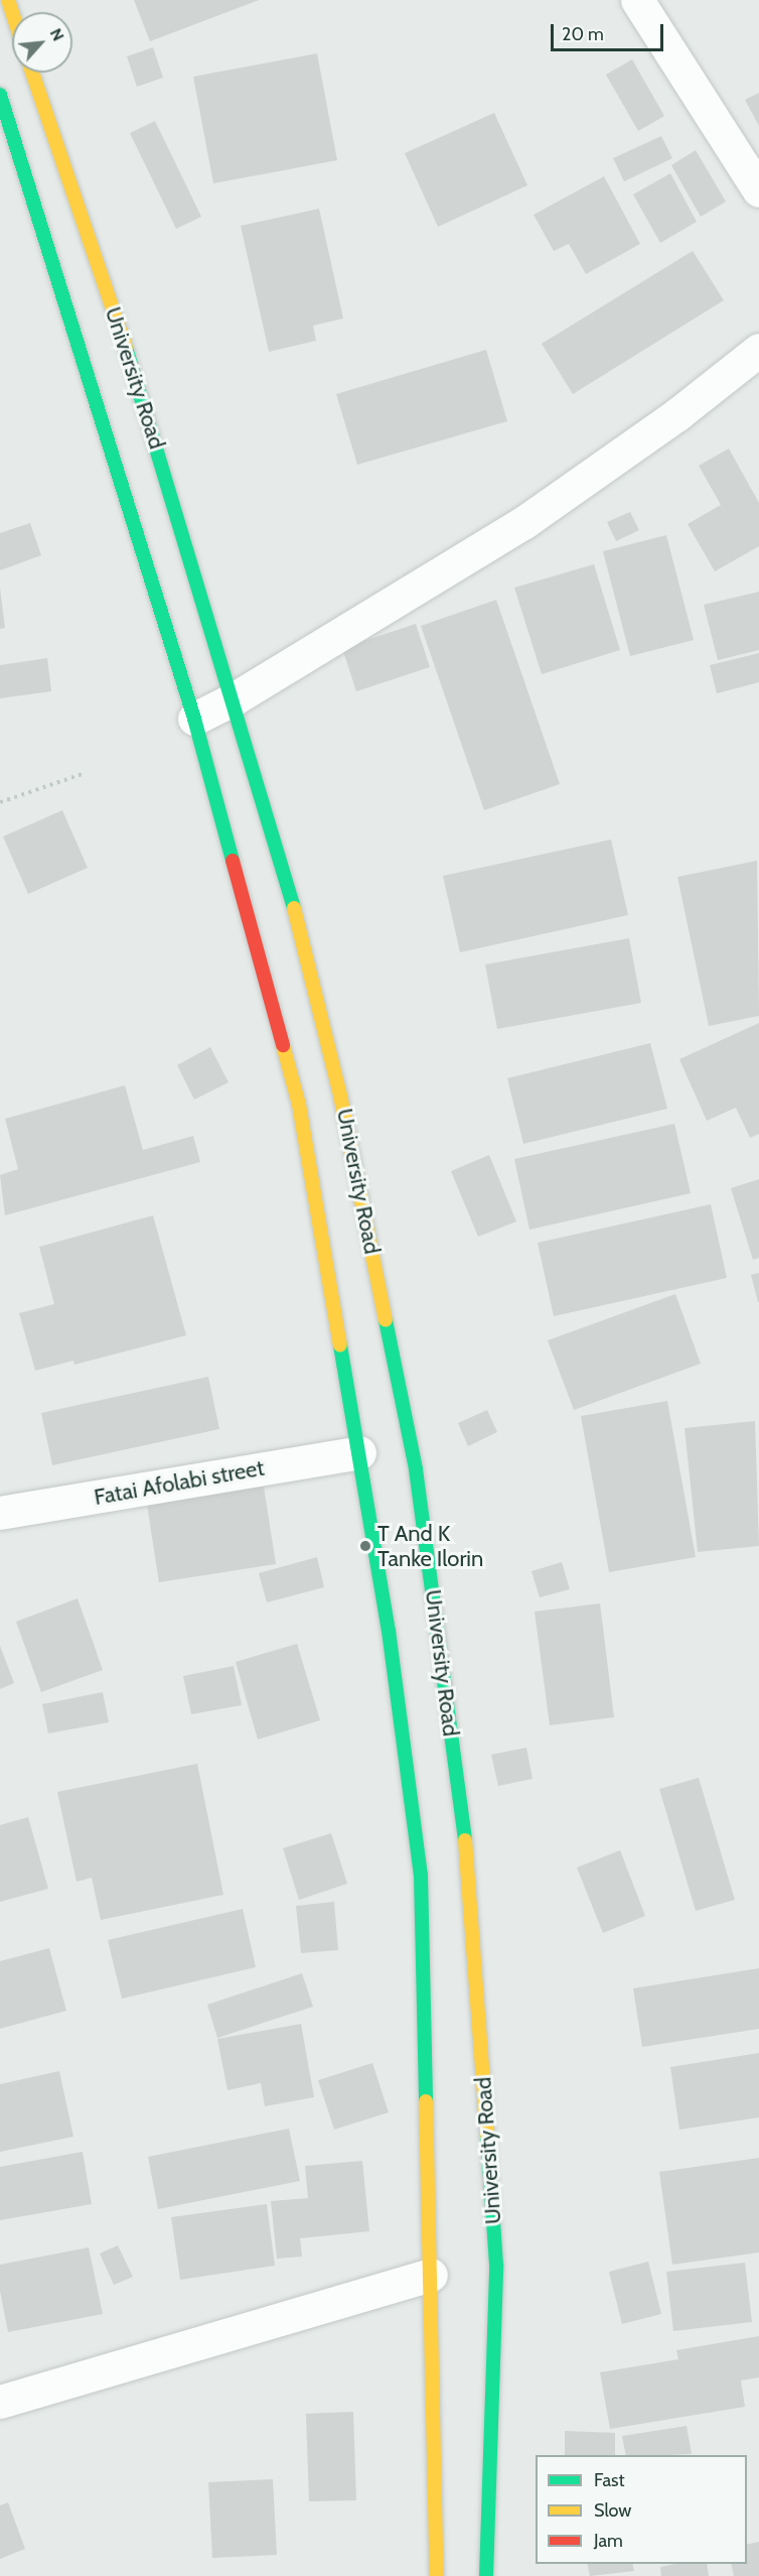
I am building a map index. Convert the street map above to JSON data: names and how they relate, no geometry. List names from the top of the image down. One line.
{"streets":{"main road":["University Road"],"street":["Fatai Afolabi street"]},"crossings":[["University Road","Fatai Afolabi street"]],"places":["T And K Tanke Ilorin"],"legend":["Fast","Slow","Jam"],"scale_bar":"20 m","north":"top right"}
